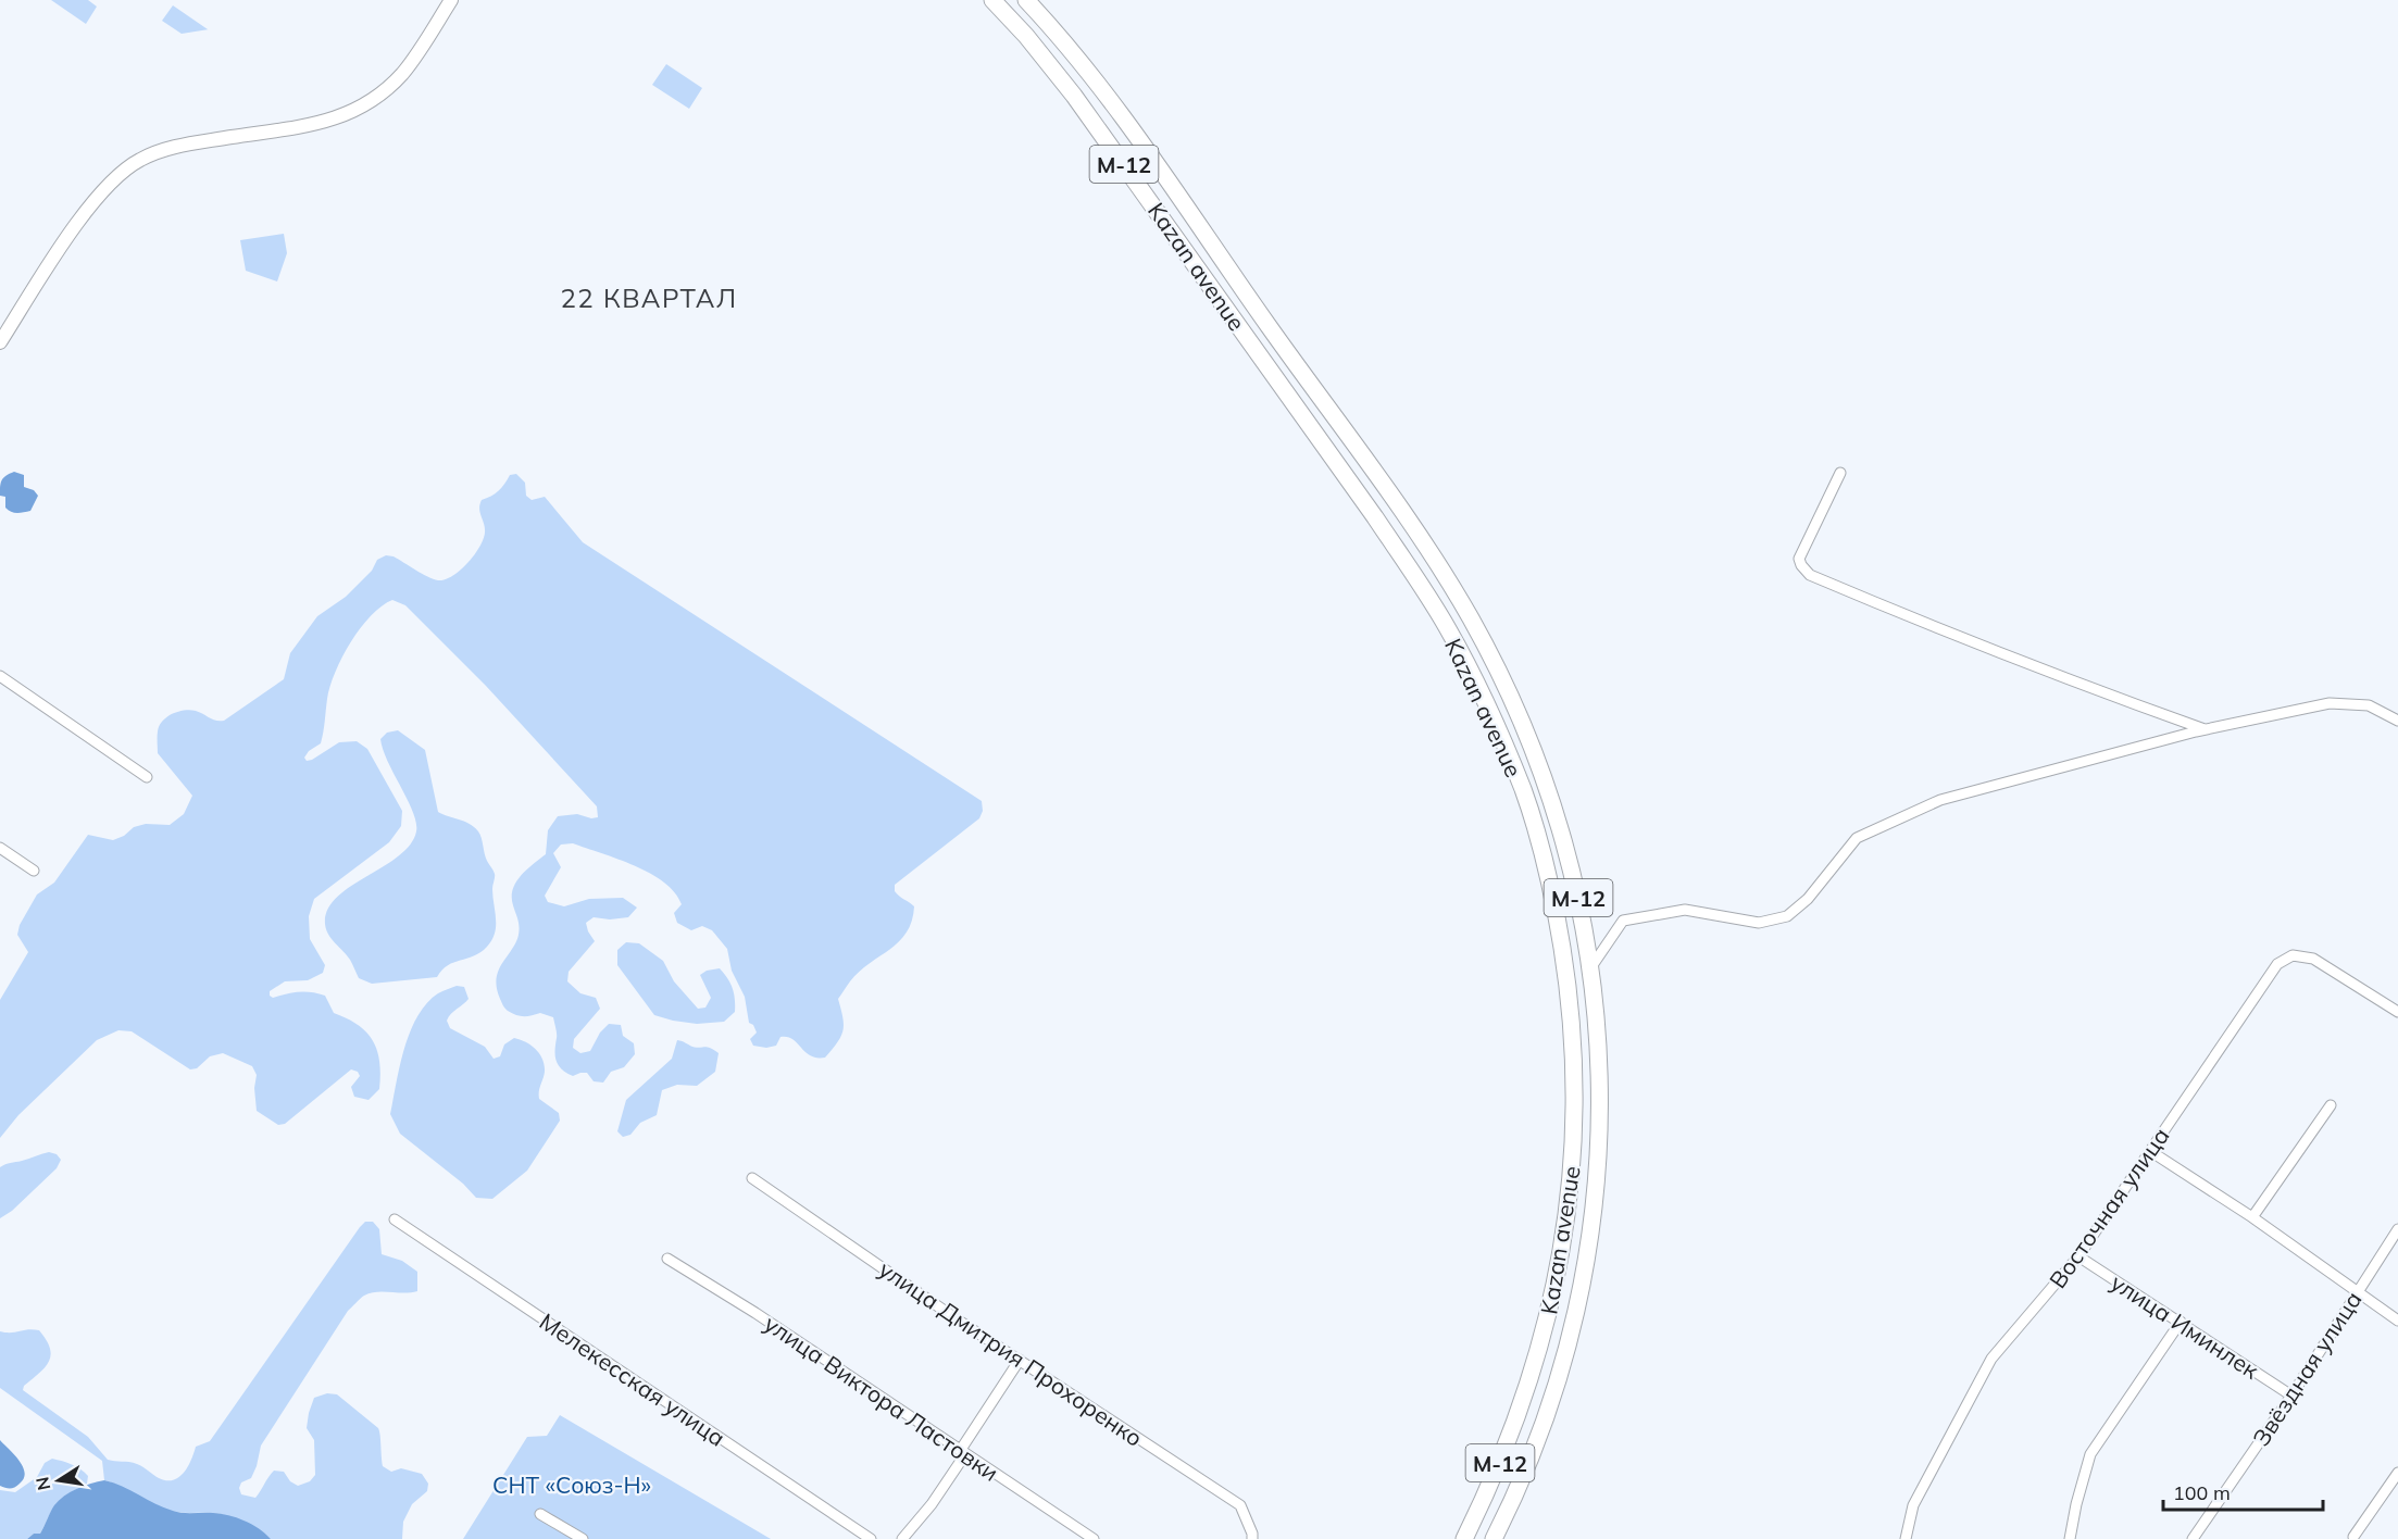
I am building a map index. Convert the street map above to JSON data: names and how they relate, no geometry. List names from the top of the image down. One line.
{"streets":{"main road":["М-12","Kazan avenue"],"street":["Восточная улица","улица Иминлек","улица Дмитрия Прохоренко","Звёздная улица","Мелекесская улица","улица Виктора Ластовки"]},"crossings":[["Восточная улица","улица Иминлек"],["улица Иминлек","Звёздная улица"]],"districts":["22 КВАРТАЛ"],"parks":["СНТ «Союз-Н»"],"scale_bar":"100 m","north":"left"}
